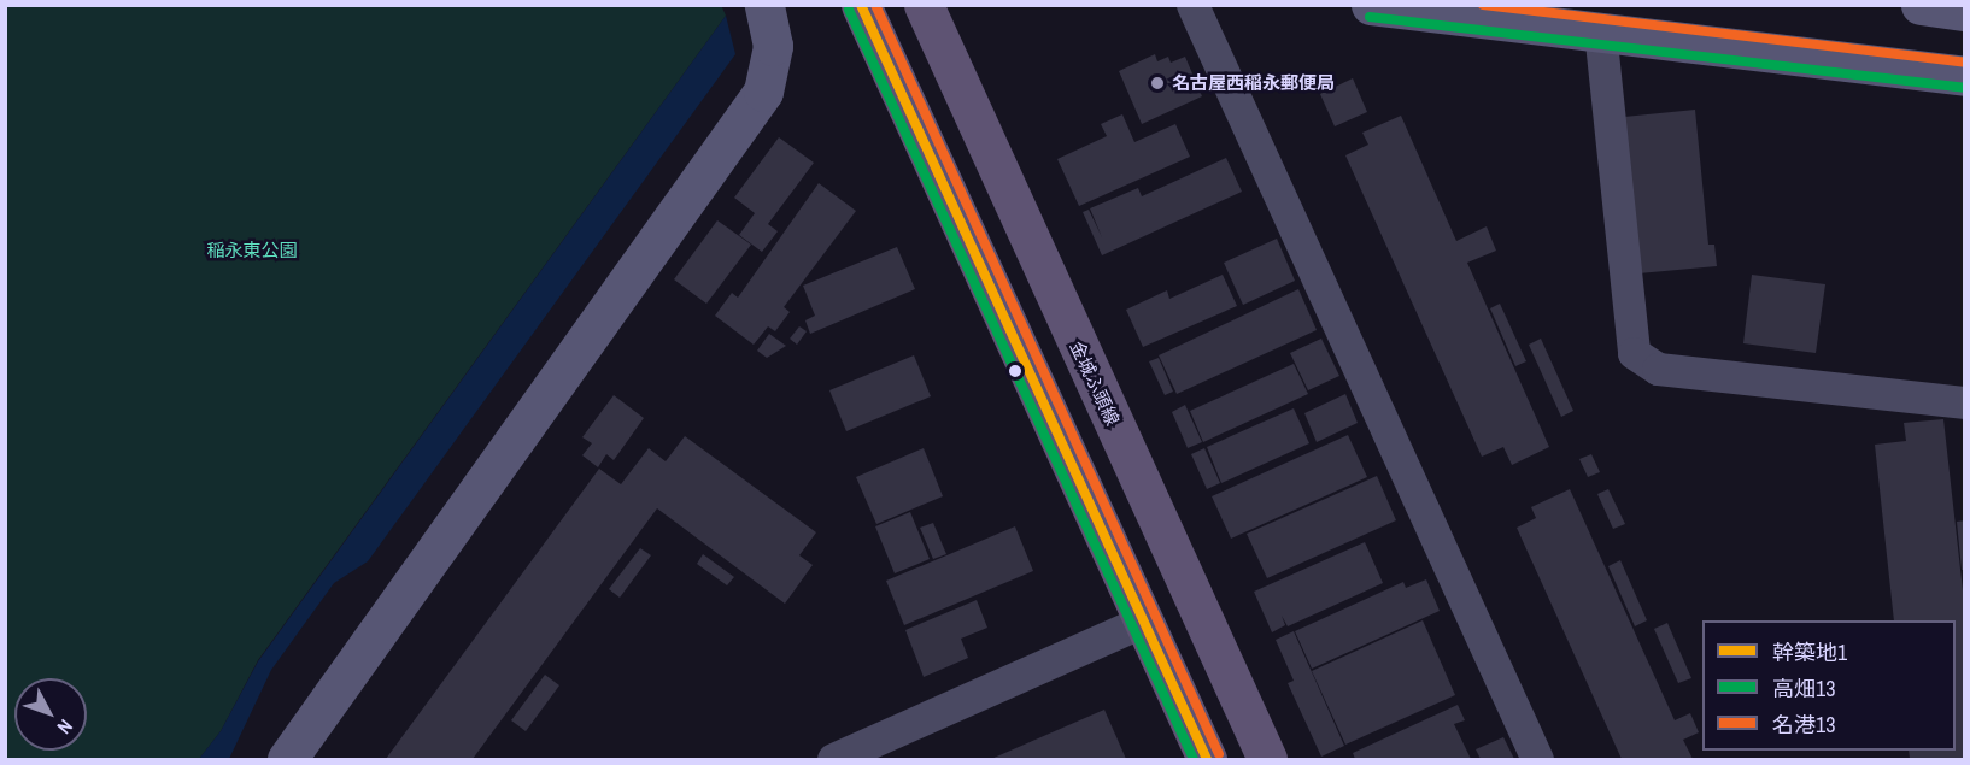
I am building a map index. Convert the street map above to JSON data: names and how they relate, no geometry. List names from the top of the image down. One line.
{"streets":{"main road":["金城ふ頭線"]},"parks":["稲永東公園"],"places":["名古屋西稲永郵便局"],"lines":["transit line 幹築地1","transit line 名港13","transit line 高畑13"],"legend":["幹築地1","高畑13","名港13"],"north":"bottom right"}
